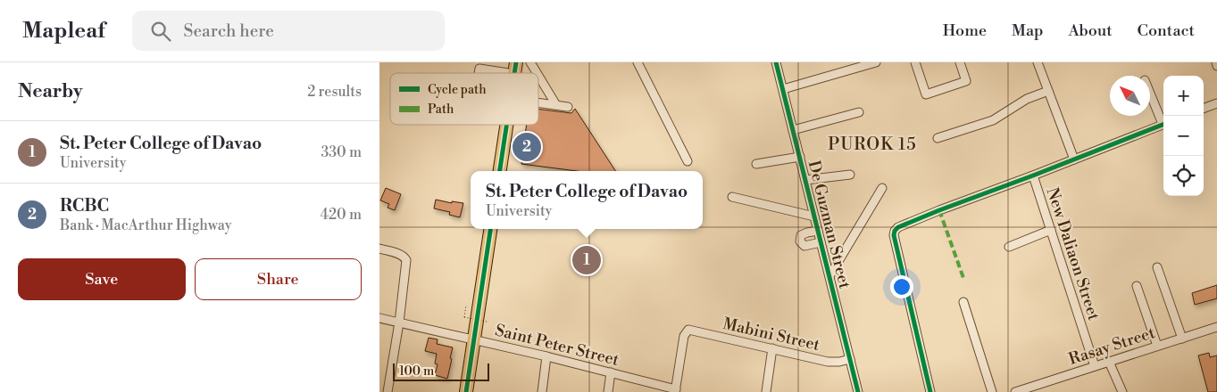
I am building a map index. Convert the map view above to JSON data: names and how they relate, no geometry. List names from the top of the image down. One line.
{"streets":{"street":["De Guzman Street","New Daliaon Street","Mabini Street","Saint Peter Street","Rasay Street"]},"crossings":[["De Guzman Street","Mabini Street"],["New Daliaon Street","Rasay Street"],["Mabini Street","Saint Peter Street"]],"districts":["PUROK 15"],"legend":["Cycle path","Path"],"scale_bar":"100 m","north":"top left","page":{"header":"Mapleaf","search":"Search here","nav":["Home","Map","About","Contact"],"heading":["Nearby","2 results"],"map_buttons":["+","−"],"list":[{"mark":"1","name":"St. Peter College of Davao","note":"University","value":"330 m"},{"mark":"2","name":"RCBC","note":"Bank · MacArthur Highway","value":"420 m"}],"pins":["2","1"],"popup":["St. Peter College of Davao","University"],"buttons":["Save","Share"],"scale":"100 m"}}
